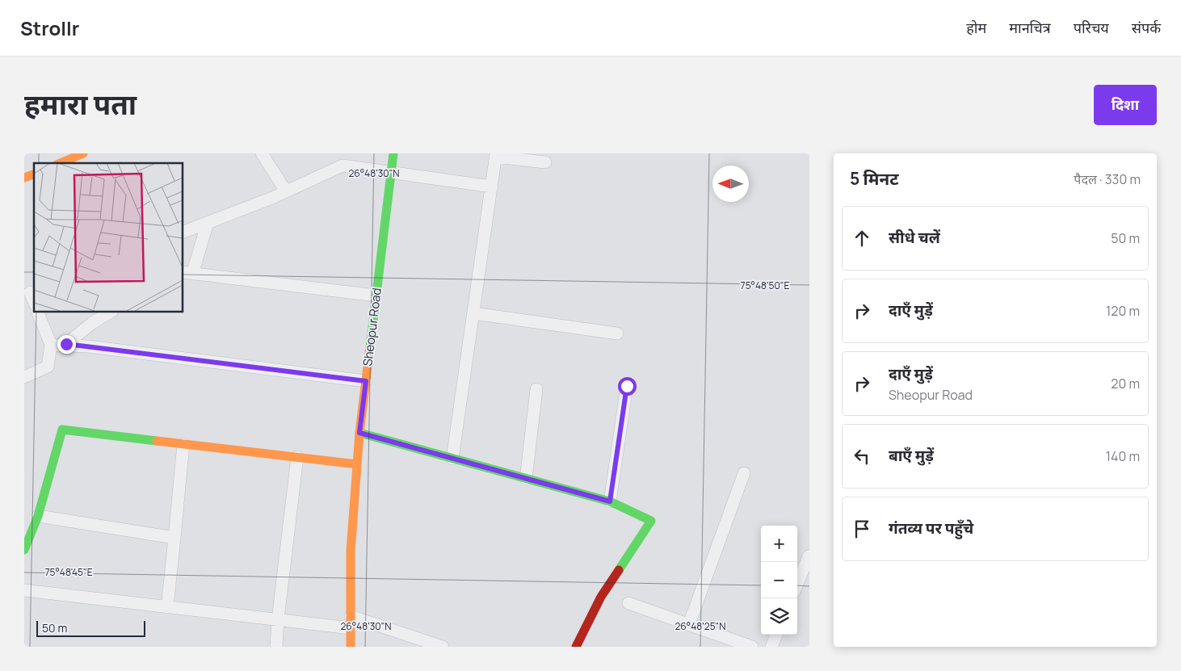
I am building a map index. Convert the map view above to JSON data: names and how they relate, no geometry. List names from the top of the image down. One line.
{"streets":{"street":["Sheopur Road"]},"scale_bar":"50 m","north":"left","page":{"header":"Strollr","nav":["होम","मानचित्र","परिचय","संपर्क"],"title":"हमारा पता","buttons":"दिशा","heading":["5 मिनट","पैदल · 330 m"],"list":[["सीधे चलें","50 m"],["दाएँ मुड़ें","120 m"],["दाएँ मुड़ें","Sheopur Road","20 m"],["बाएँ मुड़ें","140 m"],"गंतव्य पर पहुँचे"],"map_buttons":["+","−"],"scale":"50 m"},"coordinates":["26°48'30\"N","75°48'50\"E","75°48'45\"E","26°48'25\"N"]}
